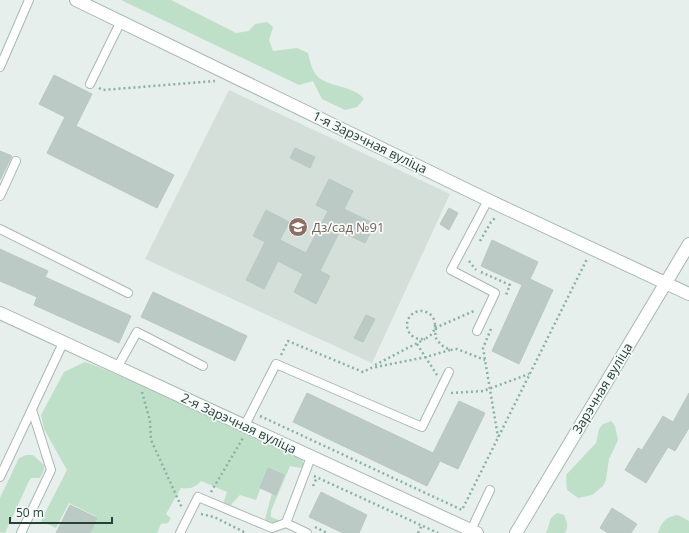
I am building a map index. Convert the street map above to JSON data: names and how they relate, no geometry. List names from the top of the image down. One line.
{"streets":{"street":["1-я Зарэчная вуліца","Зарэчная вуліца","2-я Зарэчная вуліца"]},"crossings":[["1-я Зарэчная вуліца","Зарэчная вуліца"]],"places":{"school or university":["Дз/сад №91"]},"scale_bar":"50 m"}
